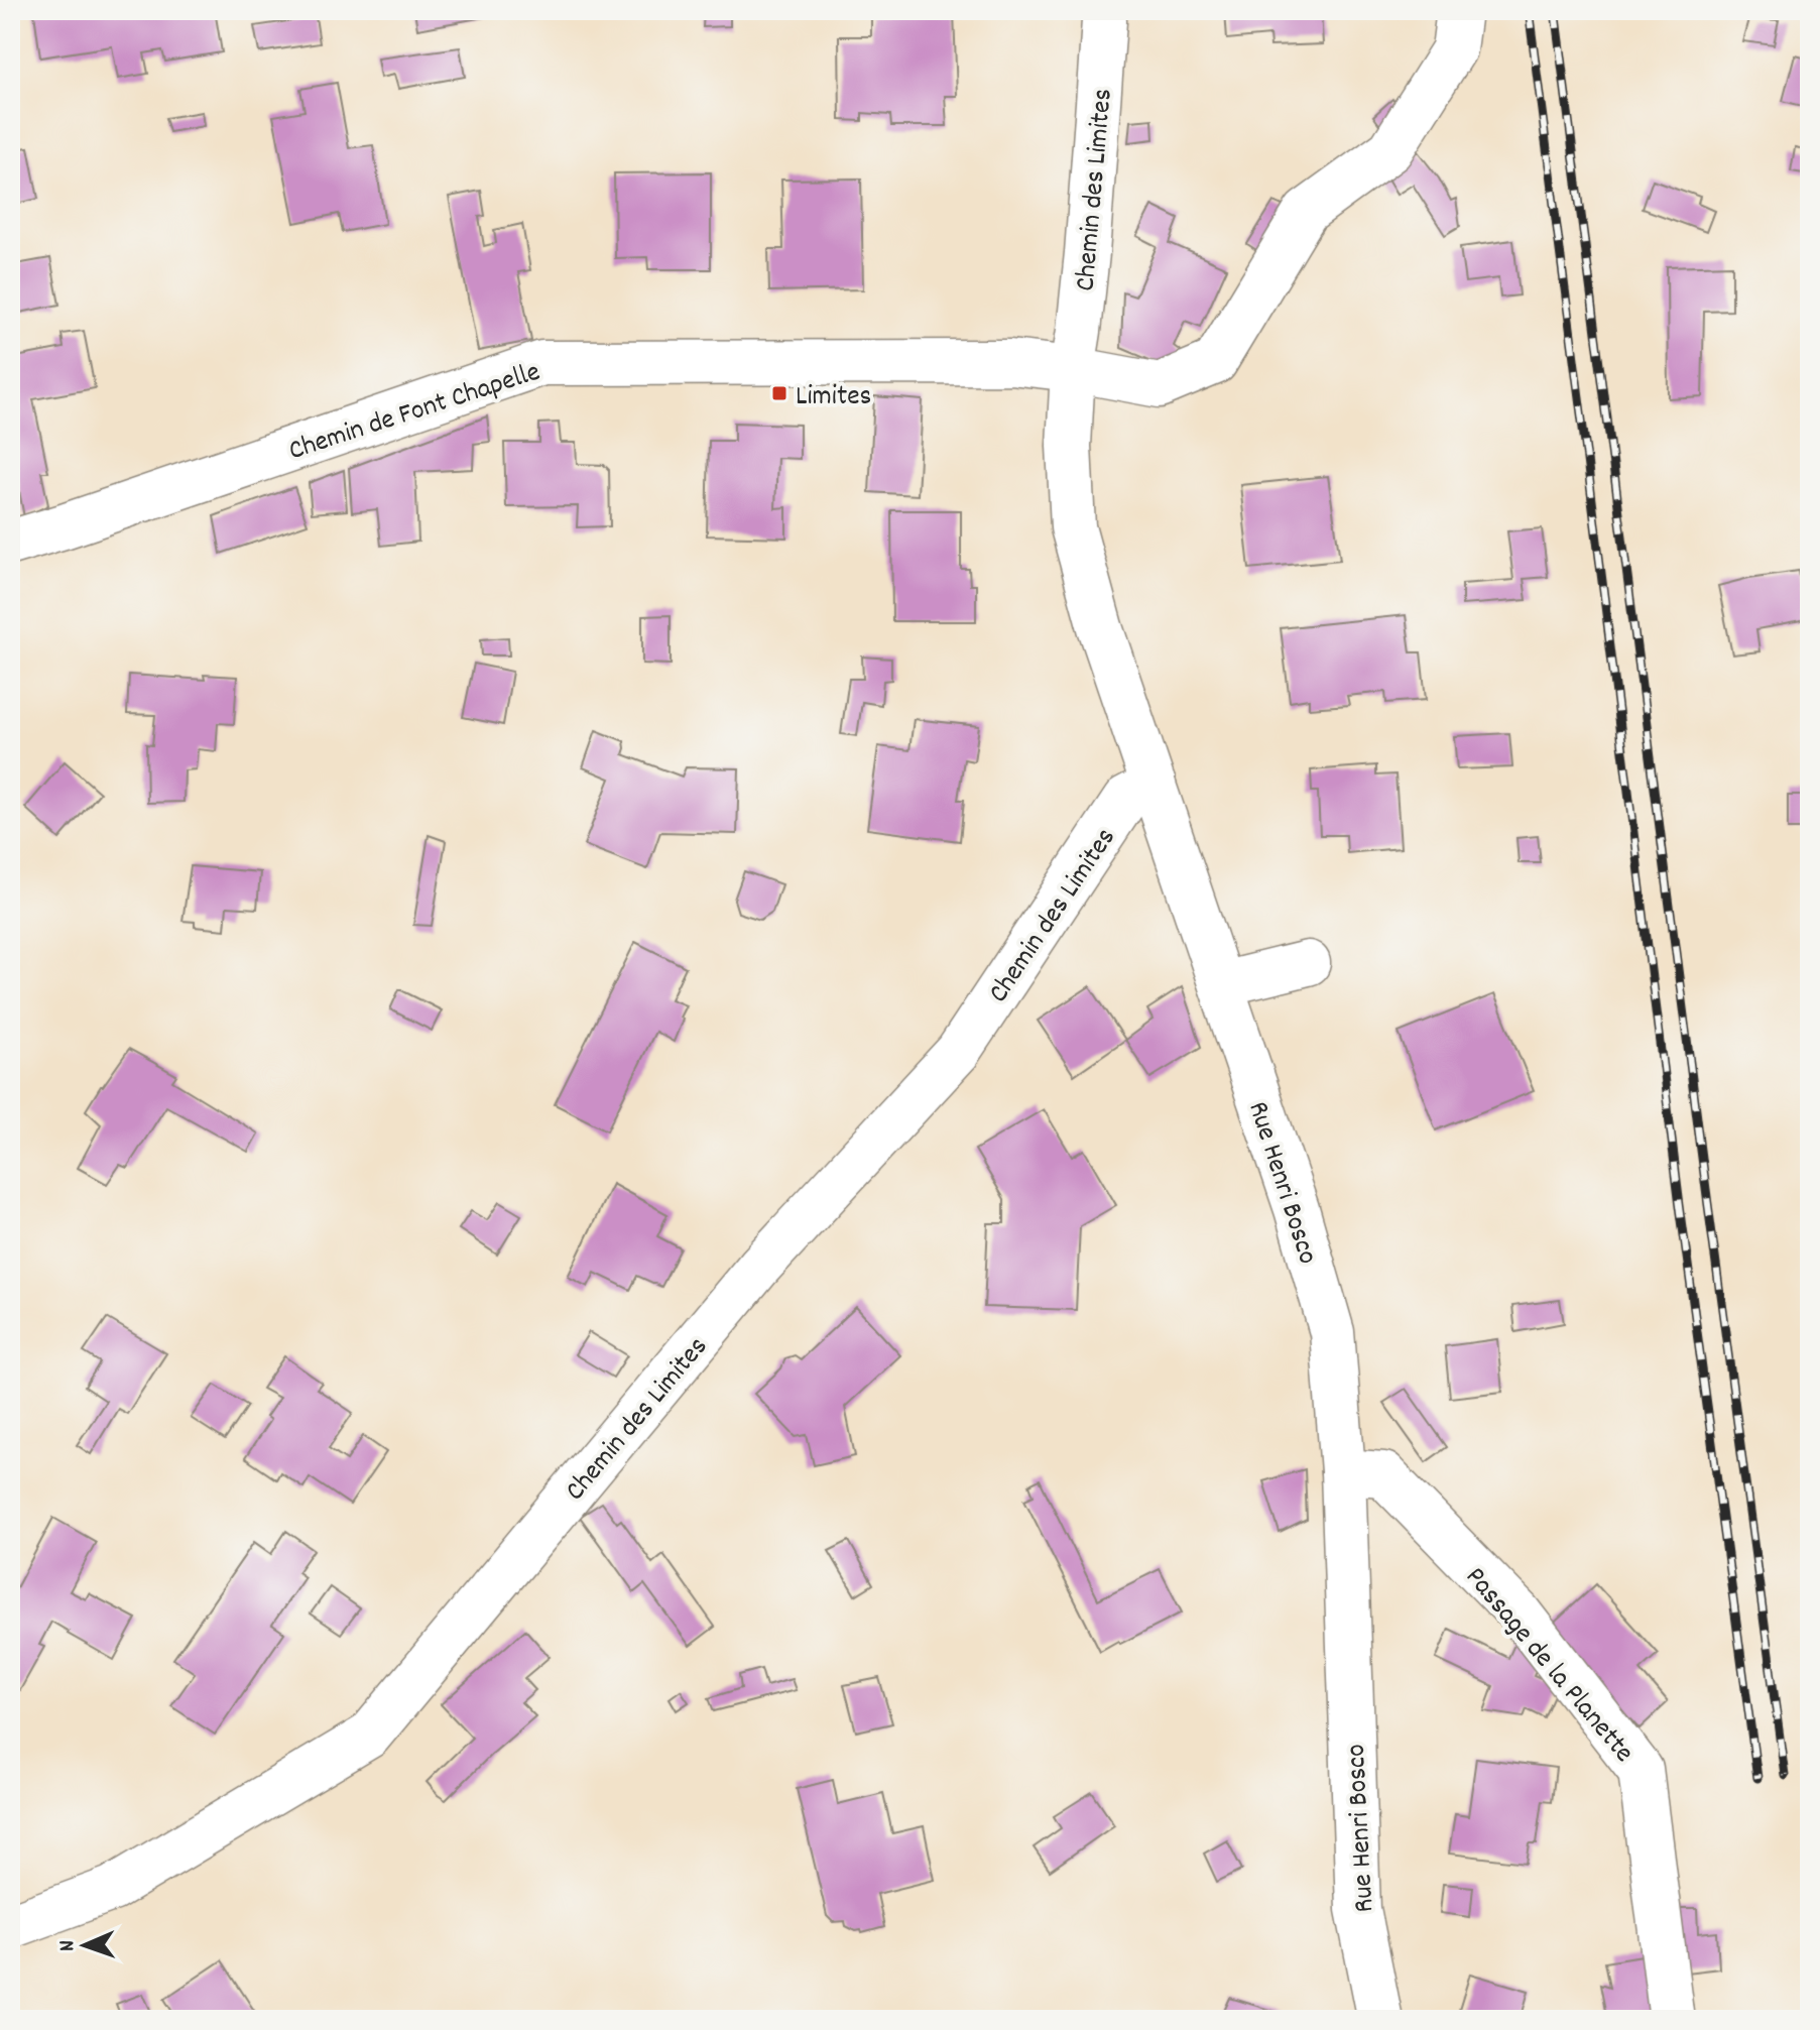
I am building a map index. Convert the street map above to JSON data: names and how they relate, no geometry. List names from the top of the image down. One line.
{"streets":{"street":["Chemin des Limites","Chemin de Font Chapelle","Rue Henri Bosco","Passage de la Planette"]},"crossings":[["Chemin des Limites","Chemin de Font Chapelle"],["Chemin des Limites","Rue Henri Bosco"],["Chemin de Font Chapelle","Rue Henri Bosco"],["Rue Henri Bosco","Passage de la Planette"]],"places":{"transit":["Limites"]},"north":"left"}
